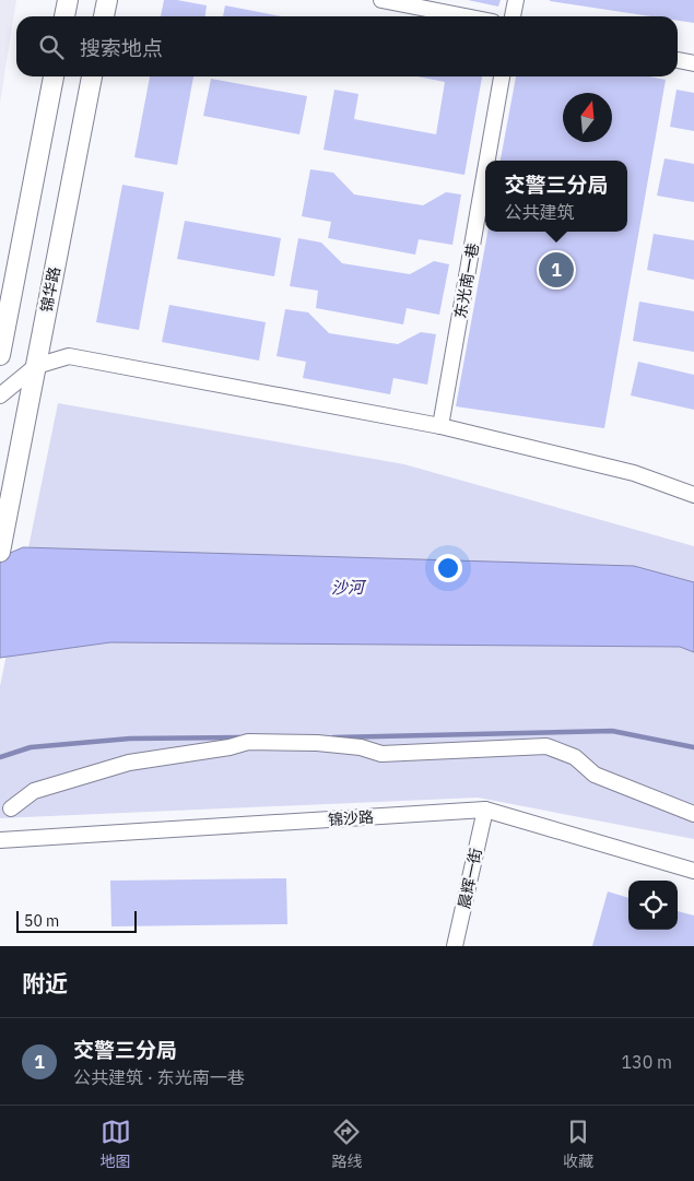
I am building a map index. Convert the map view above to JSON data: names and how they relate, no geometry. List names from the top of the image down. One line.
{"streets":{"main road":["锦华路"],"street":["东光南一巷","锦沙路","晨辉一街"]},"crossings":[["锦沙路","晨辉一街"]],"water":["沙河"],"scale_bar":"50 m","north":"top","page":{"search":"搜索地点","popup":["交警三分局","公共建筑"],"pins":"1","scale":"50 m","heading":"附近","list":[{"mark":"1","name":"交警三分局","note":"公共建筑 · 东光南一巷","value":"130 m"}],"nav":["地图","路线","收藏"]}}
